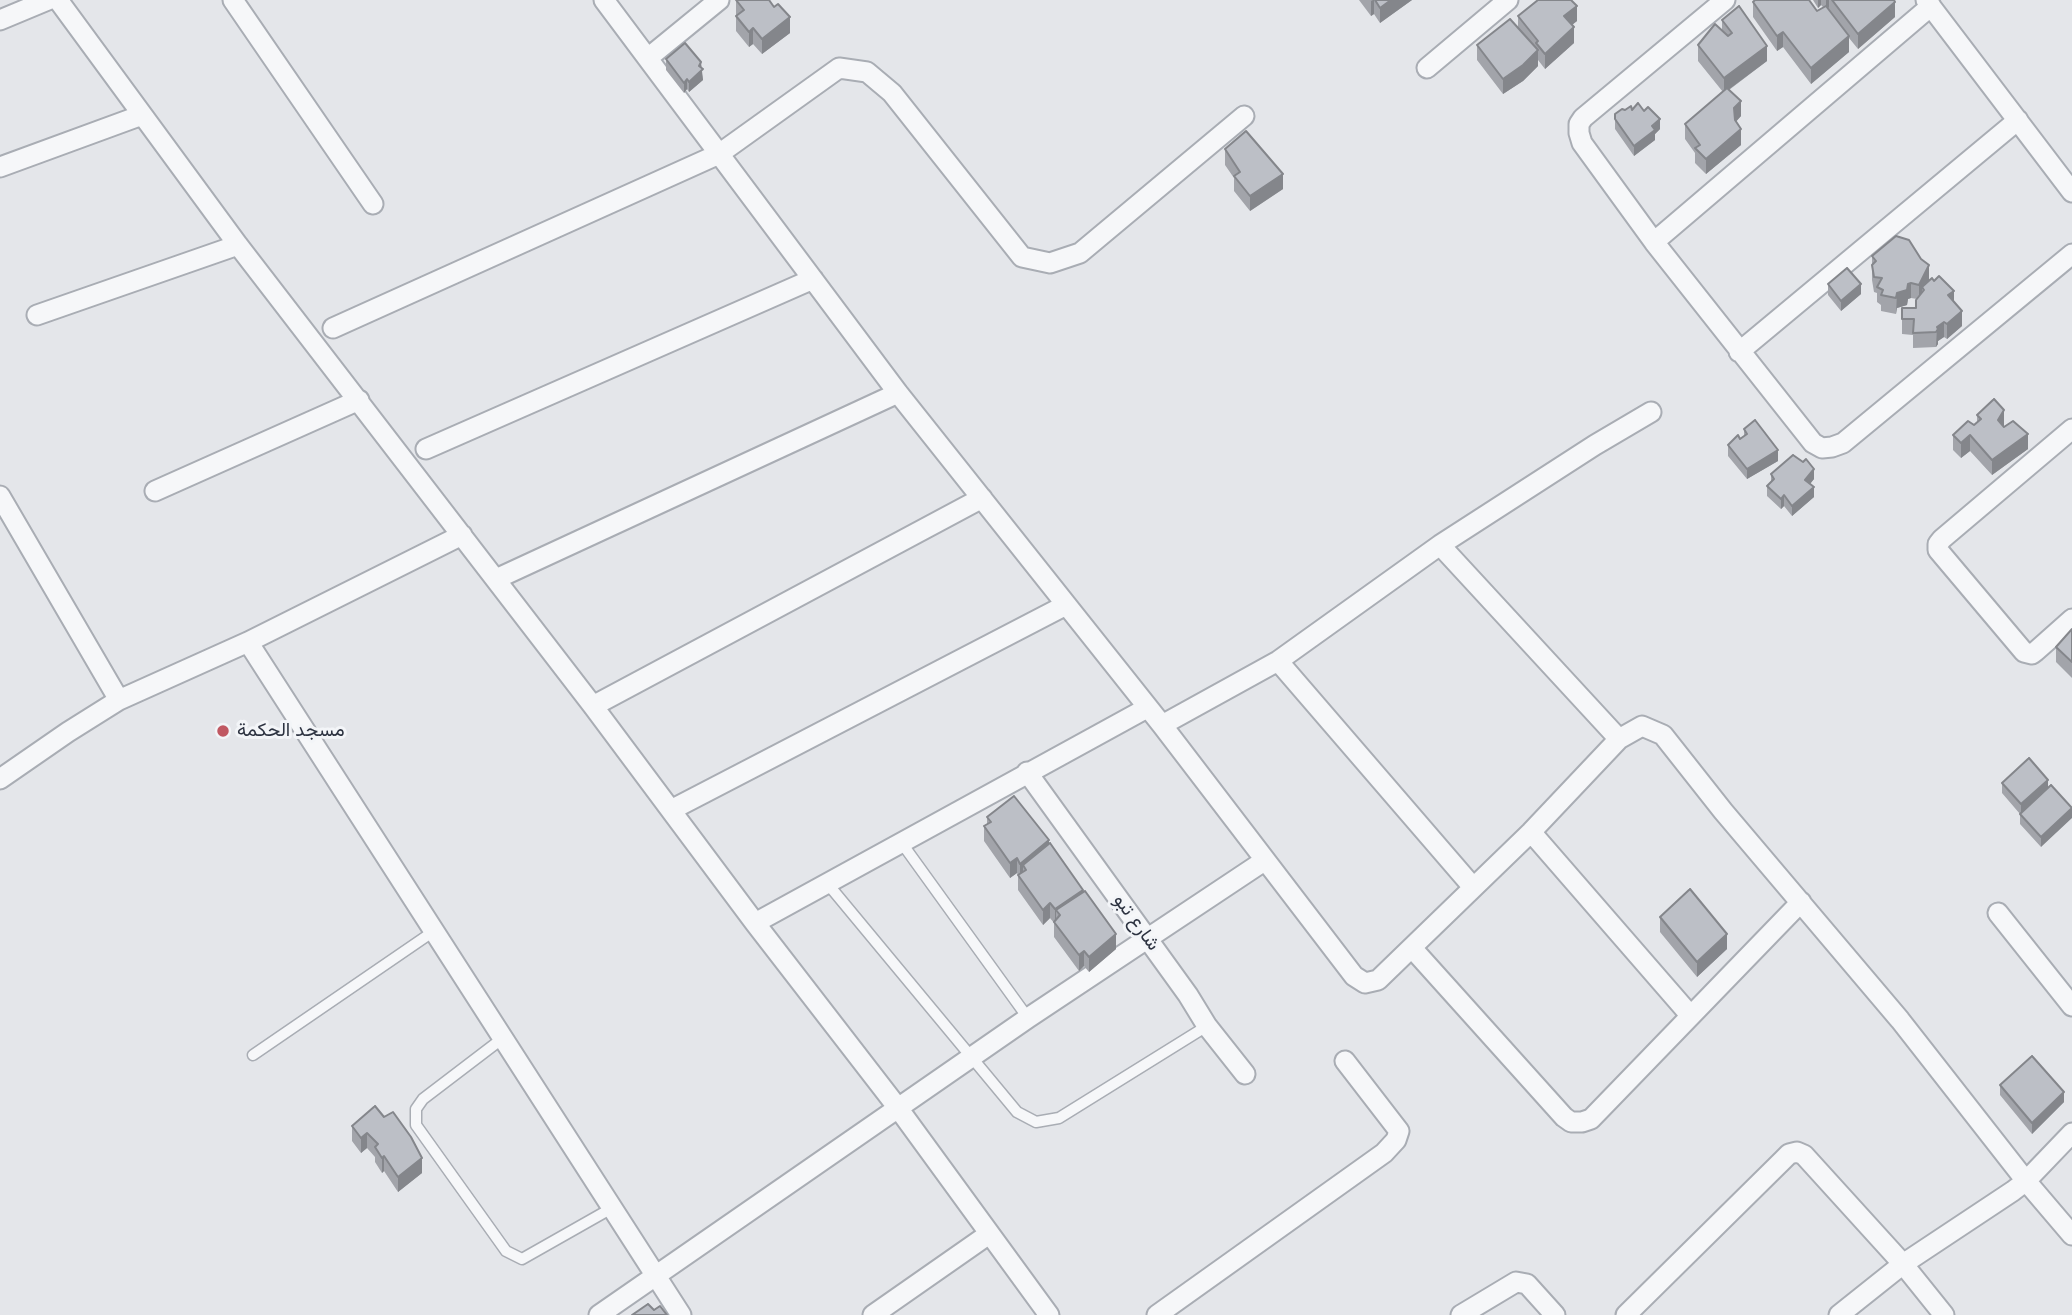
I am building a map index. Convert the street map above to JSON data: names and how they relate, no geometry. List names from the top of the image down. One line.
{"streets":{"street":["شارع تبو"]},"places":["مسجد الحكمة"]}
